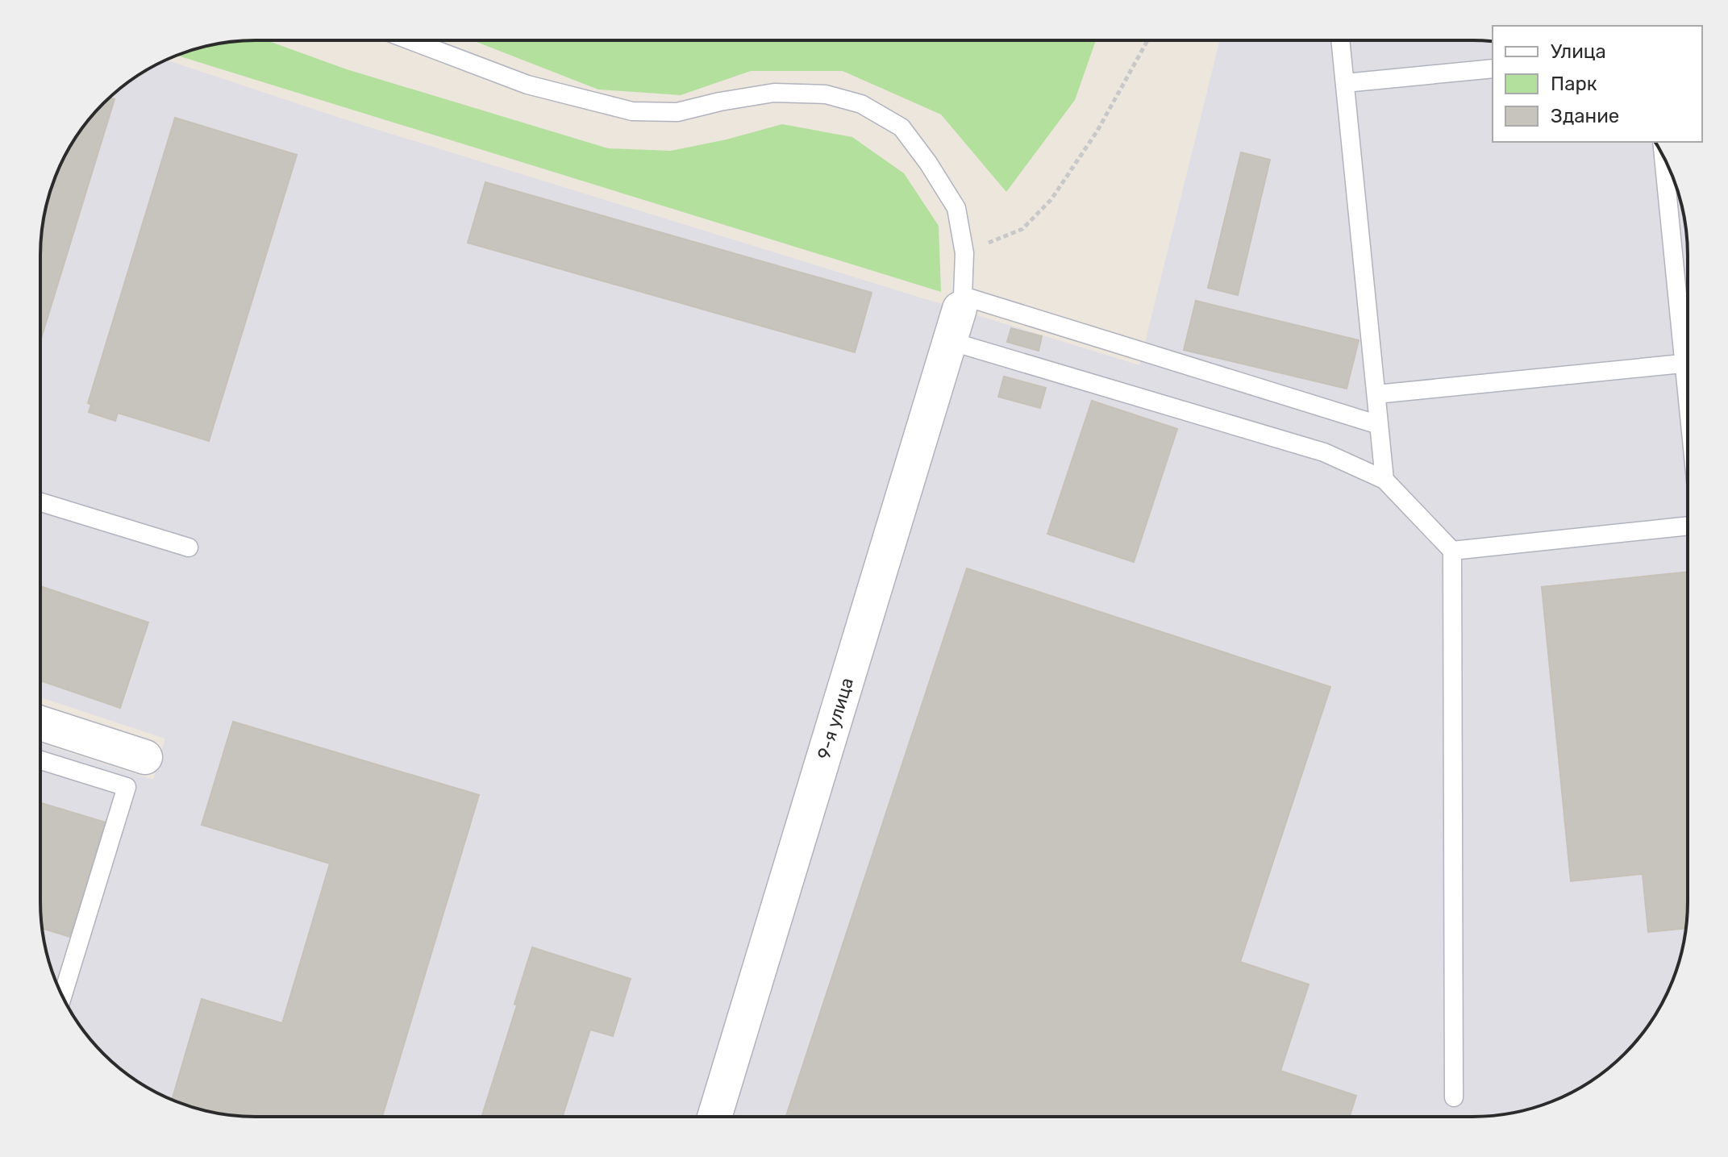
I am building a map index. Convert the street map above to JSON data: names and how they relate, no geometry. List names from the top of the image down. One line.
{"streets":{"street":["9-я улица"]},"legend":["Улица","Парк","Здание"]}
